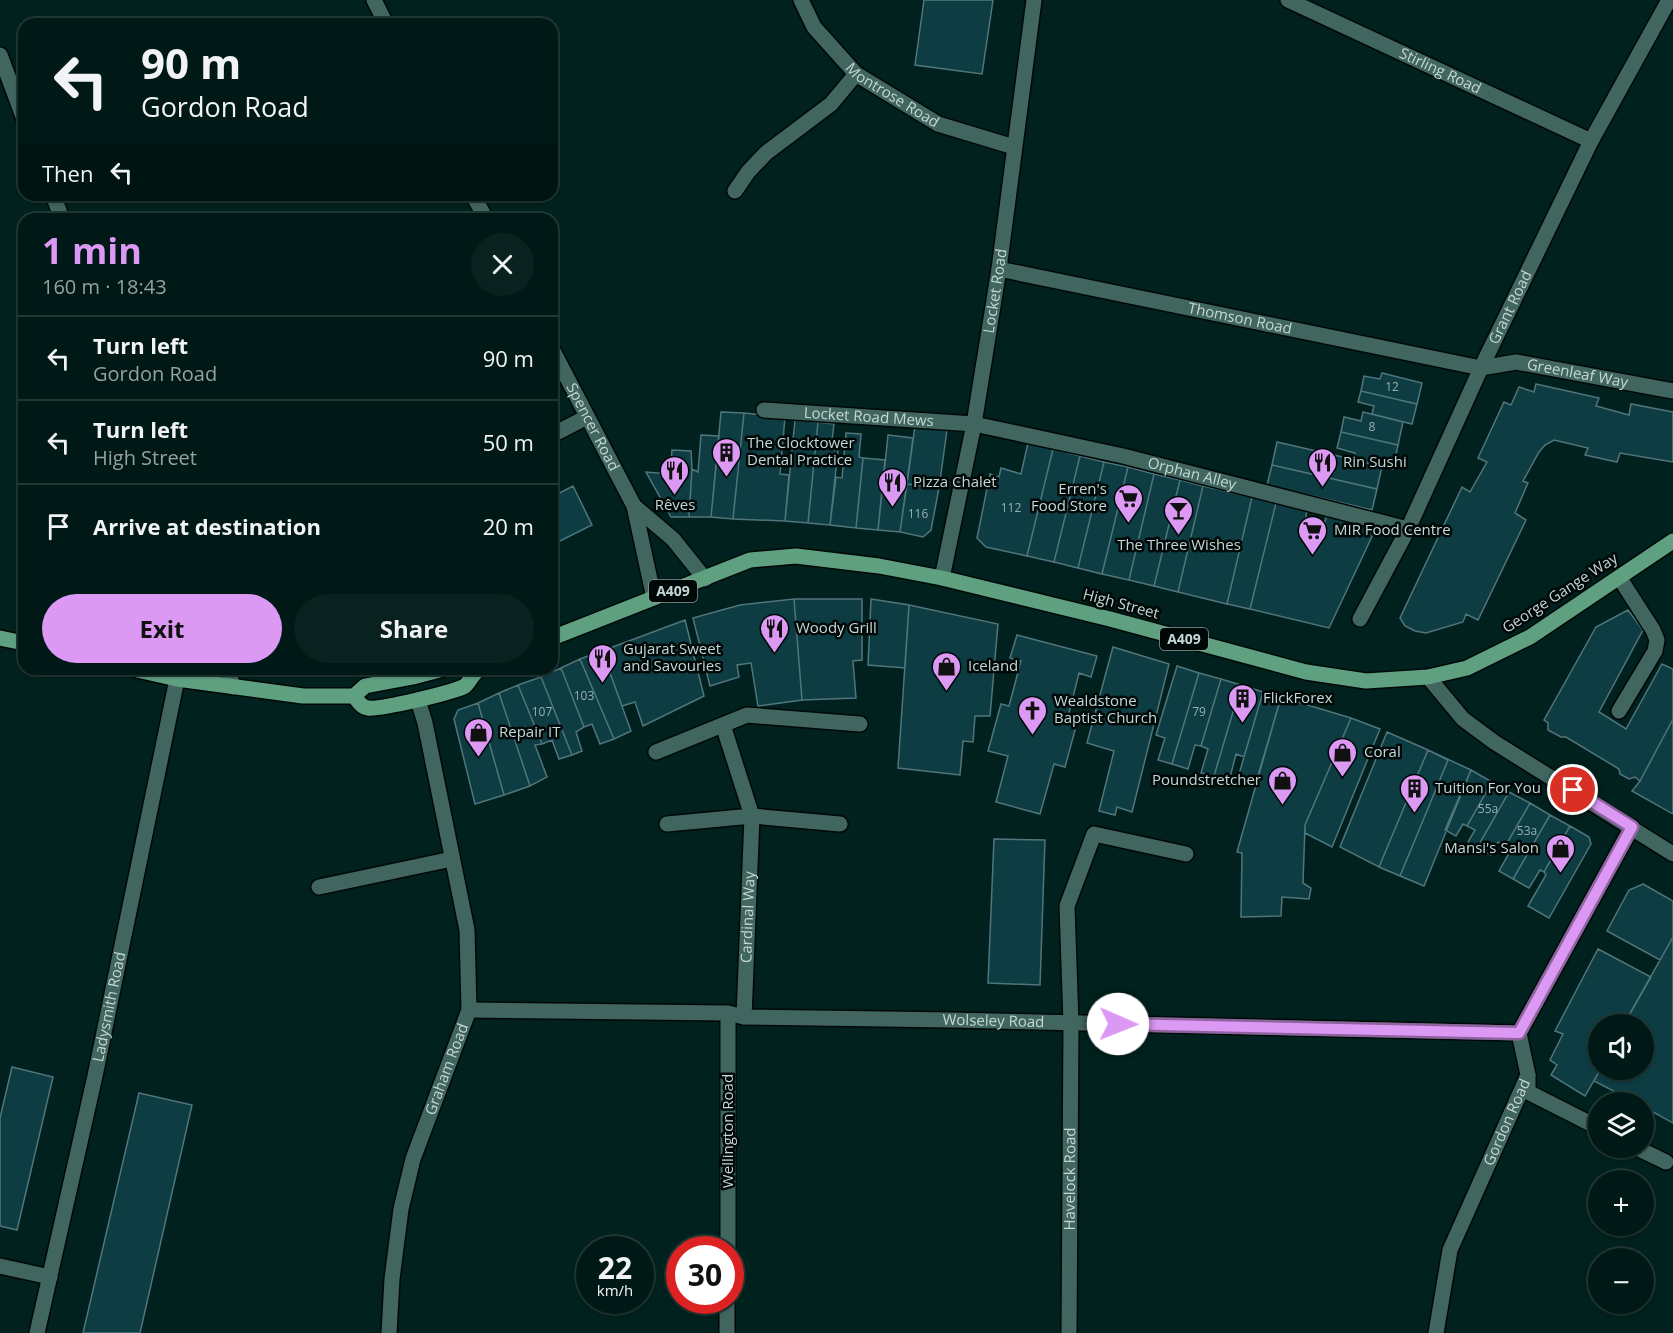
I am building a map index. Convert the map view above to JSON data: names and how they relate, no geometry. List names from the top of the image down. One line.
{"streets":{"main road":["A409","George Gange Way","High Street"],"street":["Stirling Road","Montrose Road","Locket Road","Grant Road","Thomson Road","Greenleaf Way","Locket Road Mews","Spencer Road","Orphan Alley","Cardinal Way","Ladysmith Road","Wolseley Road","Graham Road","Gordon Road","Wellington Road","Havelock Road"]},"crossings":[["Stirling Road","Grant Road"],["Montrose Road","Locket Road"],["Locket Road","Thomson Road"],["Locket Road","Locket Road Mews"],["Locket Road","Orphan Alley"],["Locket Road","High Street"],["Grant Road","Thomson Road"],["Grant Road","Greenleaf Way"],["Grant Road","Orphan Alley"],["Thomson Road","Greenleaf Way"],["Locket Road Mews","Orphan Alley"],["Spencer Road","High Street"],["George Gange Way","High Street"],["Cardinal Way","Wolseley Road"],["Wolseley Road","Graham Road"],["Wolseley Road","Gordon Road"],["Wolseley Road","Wellington Road"],["Wolseley Road","Havelock Road"]],"places":{"building":["The Clocktower Dental Practice","FlickForex","Tuition For You"],"restaurant":["Rin Sushi","Rêves","Pizza Chalet","Woody Grill","Gujarat Sweet and Savouries"],"supermarket":["Erren's Food Store","MIR Food Centre"],"bar":["The Three Wishes"],"shop":["Iceland","Repair IT","Coral","Poundstretcher","Mansi's Salon"],"church":["Wealdstone Baptist Church"]},"house_numbers":["12","8","112","116","103","107","79","55a","53a"],"page":{"turn":["90 m","Gordon Road"],"then":"Then","heading":["1 min","160 m · 18:43"],"list":[{"name":"Turn left","note":"Gordon Road","value":"90 m"},{"name":"Turn left","note":"High Street","value":"50 m"},{"name":"Arrive at destination","value":"20 m"}],"buttons":["Exit","Share"],"map_buttons":["+","−"],"speed":"22 km/h","limit":"30"}}
